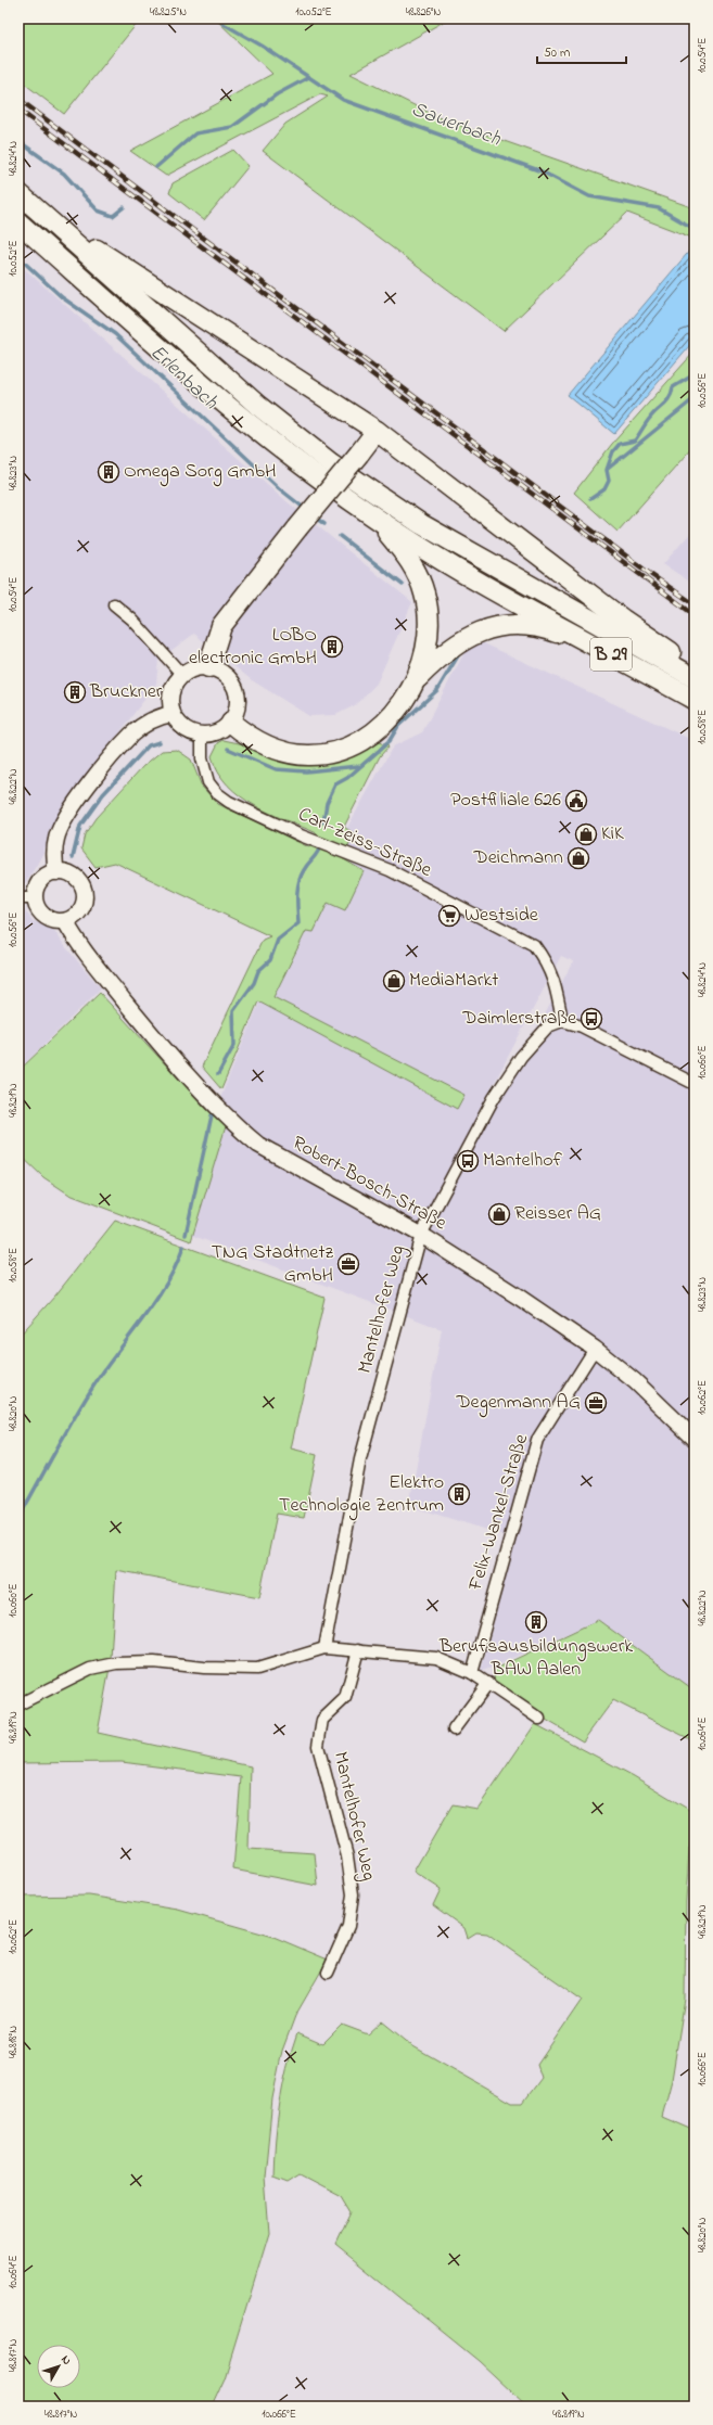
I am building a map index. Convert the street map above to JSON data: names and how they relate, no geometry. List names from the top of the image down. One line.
{"streets":{"highway":["B 29"],"street":["Carl-Zeiss-Straße","Robert-Bosch-Straße","Mantelhofer Weg","Felix-Wankel-Straße"]},"crossings":[["Carl-Zeiss-Straße","Mantelhofer Weg"],["Robert-Bosch-Straße","Mantelhofer Weg"],["Robert-Bosch-Straße","Felix-Wankel-Straße"]],"water":["Sauerbach","Erlenbach"],"places":{"building":["Omega Sorg GmbH","LOBO electronic GmbH","Bruckner","Elektro Technologie Zentrum","Berufsausbildungswerk BAW Aalen"],"public building":["Postfiliale 626"],"shop":["KiK","Deichmann","MediaMarkt","Reisser AG"],"supermarket":["Westside"],"bus stop":["Daimlerstraße","Mantelhof"],"office":["TNG Stadtnetz GmbH","Degenmann AG"]},"scale_bar":"50 m","north":"top right","coordinates":["48.825°N","10.052°E","48.826°N","10.054°E","48.824°N","10.056°E","48.823°N","10.058°E","48.822°N","10.060°E","48.821°N","10.062°E","48.820°N","48.819°N","10.064°E","48.818°N","10.066°E","48.817°N"]}
